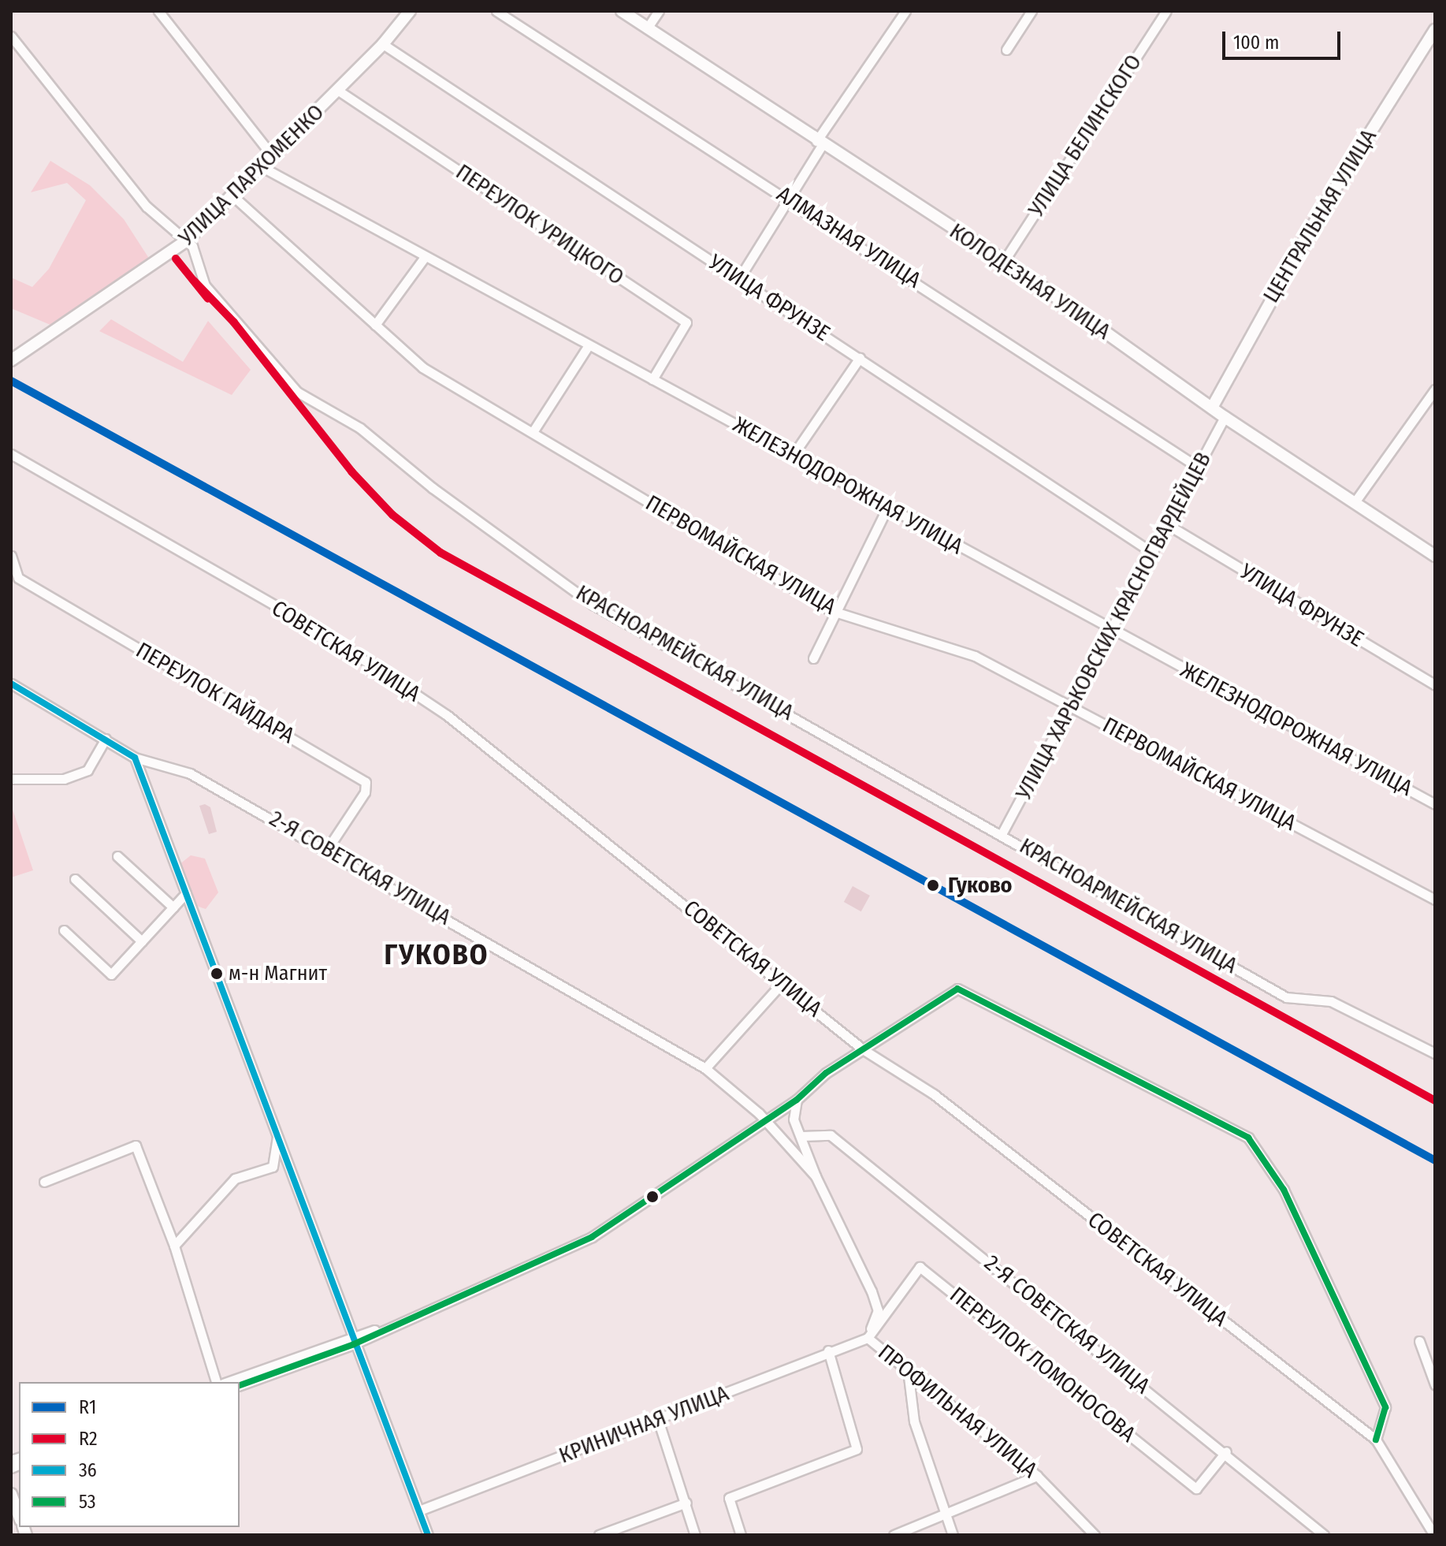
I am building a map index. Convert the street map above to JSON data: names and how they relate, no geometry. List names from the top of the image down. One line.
{"streets":{"street":["УЛИЦА БЕЛИНСКОГО","УЛИЦА ПАРХОМЕНКО","ЦЕНТРАЛЬНАЯ УЛИЦА","ПЕРЕУЛОК УРИЦКОГО","АЛМАЗНАЯ УЛИЦА","КОЛОДЕЗНАЯ УЛИЦА","УЛИЦА ФРУНЗЕ","ЖЕЛЕЗНОДОРОЖНАЯ УЛИЦА","ПЕРВОМАЙСКАЯ УЛИЦА","УЛИЦА ХАРЬКОВСКИХ КРАСНОГВАРДЕЙЦЕВ","СОВЕТСКАЯ УЛИЦА","КРАСНОАРМЕЙСКАЯ УЛИЦА","ПЕРЕУЛОК ГАЙДАРА","2-Я СОВЕТСКАЯ УЛИЦА","ПЕРЕУЛОК ЛОМОНОСОВА","ПРОФИЛЬНАЯ УЛИЦА","КРИНИЧНАЯ УЛИЦА"]},"crossings":[["УЛИЦА БЕЛИНСКОГО","КОЛОДЕЗНАЯ УЛИЦА"],["УЛИЦА ПАРХОМЕНКО","ПЕРЕУЛОК УРИЦКОГО"],["УЛИЦА ПАРХОМЕНКО","УЛИЦА ФРУНЗЕ"],["УЛИЦА ПАРХОМЕНКО","ЖЕЛЕЗНОДОРОЖНАЯ УЛИЦА"],["УЛИЦА ПАРХОМЕНКО","ПЕРВОМАЙСКАЯ УЛИЦА"],["УЛИЦА ПАРХОМЕНКО","КРАСНОАРМЕЙСКАЯ УЛИЦА"],["ЦЕНТРАЛЬНАЯ УЛИЦА","КОЛОДЕЗНАЯ УЛИЦА"],["ПЕРЕУЛОК УРИЦКОГО","ЖЕЛЕЗНОДОРОЖНАЯ УЛИЦА"],["АЛМАЗНАЯ УЛИЦА","УЛИЦА ХАРЬКОВСКИХ КРАСНОГВАРДЕЙЦЕВ"],["КОЛОДЕЗНАЯ УЛИЦА","УЛИЦА ХАРЬКОВСКИХ КРАСНОГВАРДЕЙЦЕВ"],["УЛИЦА ФРУНЗЕ","УЛИЦА ХАРЬКОВСКИХ КРАСНОГВАРДЕЙЦЕВ"],["ЖЕЛЕЗНОДОРОЖНАЯ УЛИЦА","УЛИЦА ХАРЬКОВСКИХ КРАСНОГВАРДЕЙЦЕВ"],["ПЕРВОМАЙСКАЯ УЛИЦА","УЛИЦА ХАРЬКОВСКИХ КРАСНОГВАРДЕЙЦЕВ"],["УЛИЦА ХАРЬКОВСКИХ КРАСНОГВАРДЕЙЦЕВ","КРАСНОАРМЕЙСКАЯ УЛИЦА"],["ПЕРЕУЛОК ГАЙДАРА","2-Я СОВЕТСКАЯ УЛИЦА"],["2-Я СОВЕТСКАЯ УЛИЦА","ПЕРЕУЛОК ЛОМОНОСОВА"],["2-Я СОВЕТСКАЯ УЛИЦА","ПРОФИЛЬНАЯ УЛИЦА"],["ПЕРЕУЛОК ЛОМОНОСОВА","ПРОФИЛЬНАЯ УЛИЦА"],["ПЕРЕУЛОК ЛОМОНОСОВА","КРИНИЧНАЯ УЛИЦА"],["ПРОФИЛЬНАЯ УЛИЦА","КРИНИЧНАЯ УЛИЦА"]],"districts":["ГУКОВО"],"places":["Гуково","м-н Магнит"],"lines":["transit line R2","transit line R1","transit line 36","transit line 53"],"legend":["R1","R2","36","53"],"scale_bar":"100 m"}
